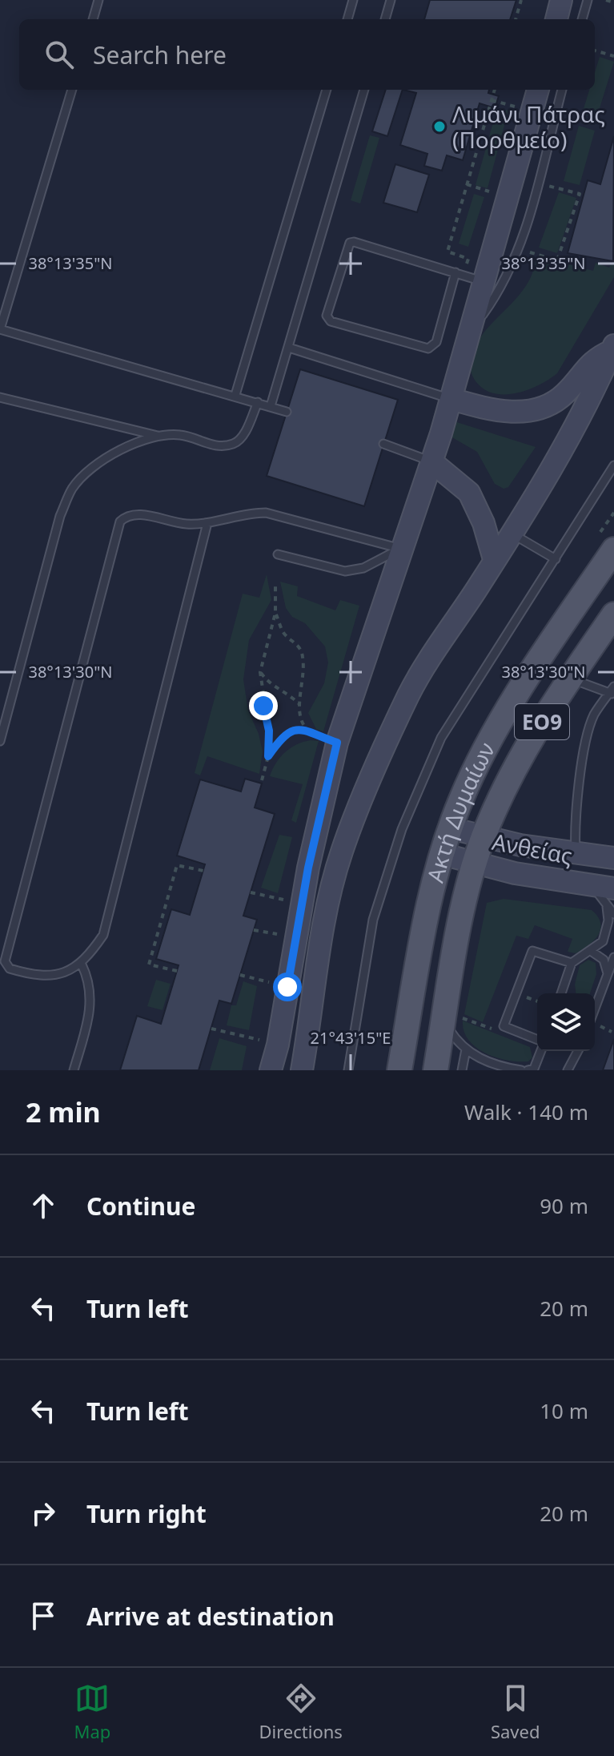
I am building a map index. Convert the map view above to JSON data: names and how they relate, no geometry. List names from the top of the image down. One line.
{"streets":{"main road":["ΕΟ9","Ακτή Δυμαίων","Ανθείας"]},"crossings":[["Ακτή Δυμαίων","Ανθείας"]],"places":["Λιμάνι Πάτρας (Πορθμείο)"],"page":{"search":"Search here","heading":["2 min","Walk · 140 m"],"list":[["Continue","90 m"],["Turn left","20 m"],["Turn left","10 m"],["Turn right","20 m"],"Arrive at destination"],"nav":["Map","Directions","Saved"]},"coordinates":["38°13'35\"N","38°13'30\"N","21°43'15\"E"]}
